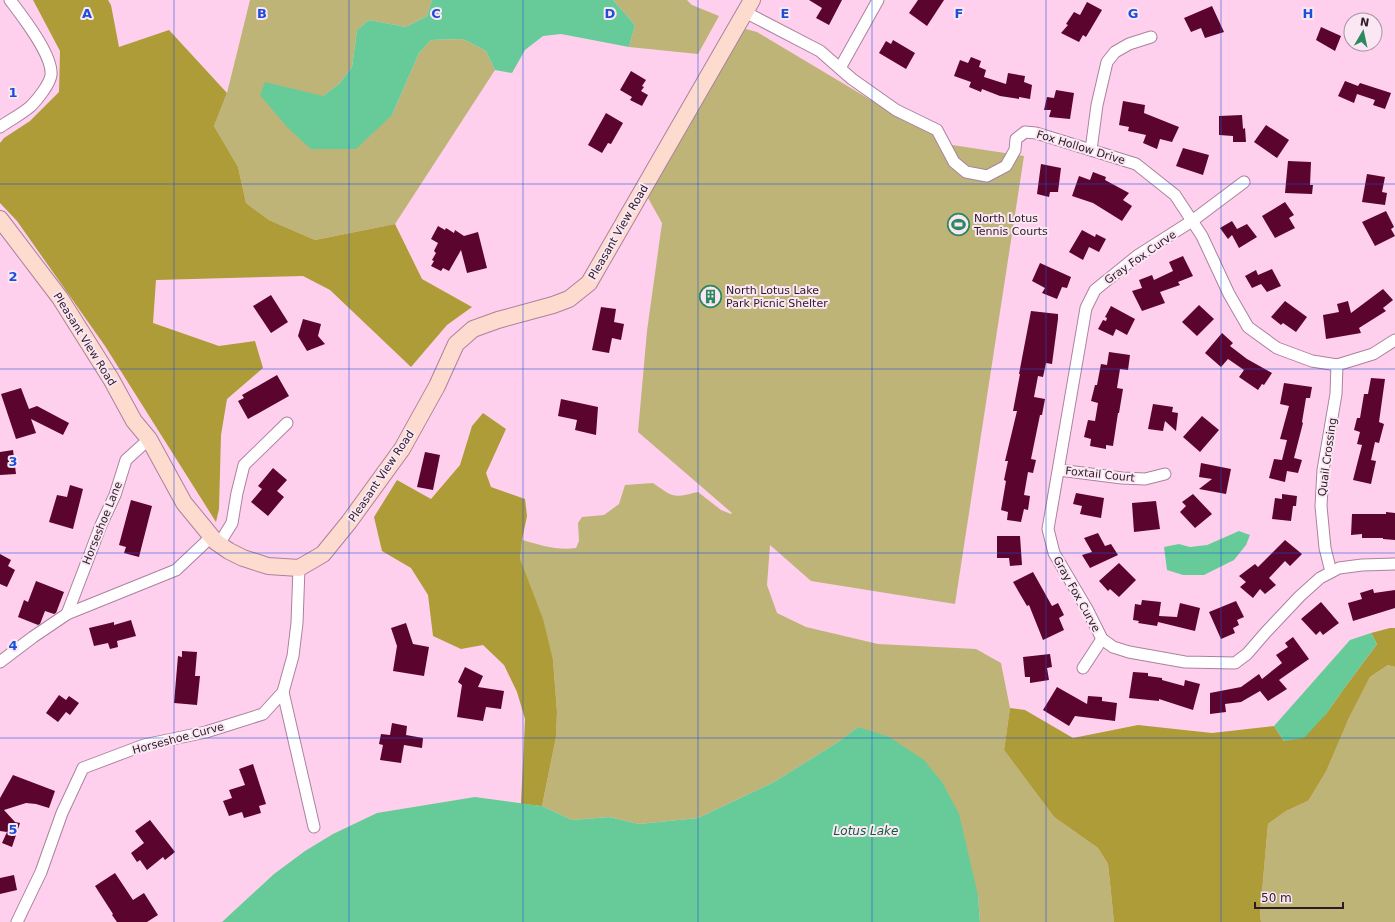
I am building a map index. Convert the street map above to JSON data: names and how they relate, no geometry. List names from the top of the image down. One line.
{"streets":{"street":["Fox Hollow Drive","Pleasant View Road","Gray Fox Curve","Quail Crossing","Foxtail Court","Horseshoe Lane","Horseshoe Curve"]},"crossings":[["Fox Hollow Drive","Pleasant View Road"],["Fox Hollow Drive","Gray Fox Curve"],["Fox Hollow Drive","Quail Crossing"],["Pleasant View Road","Horseshoe Lane"],["Pleasant View Road","Horseshoe Curve"],["Gray Fox Curve","Quail Crossing"],["Gray Fox Curve","Foxtail Court"]],"water":["Lotus Lake"],"places":{"sports":["North Lotus Tennis Courts"],"building":["North Lotus Lake Park Picnic Shelter"]},"scale_bar":"50 m","north":"top","grid":{"columns":["A","B","C","D","E","F","G","H"],"rows":["1","2","3","4","5"]}}
